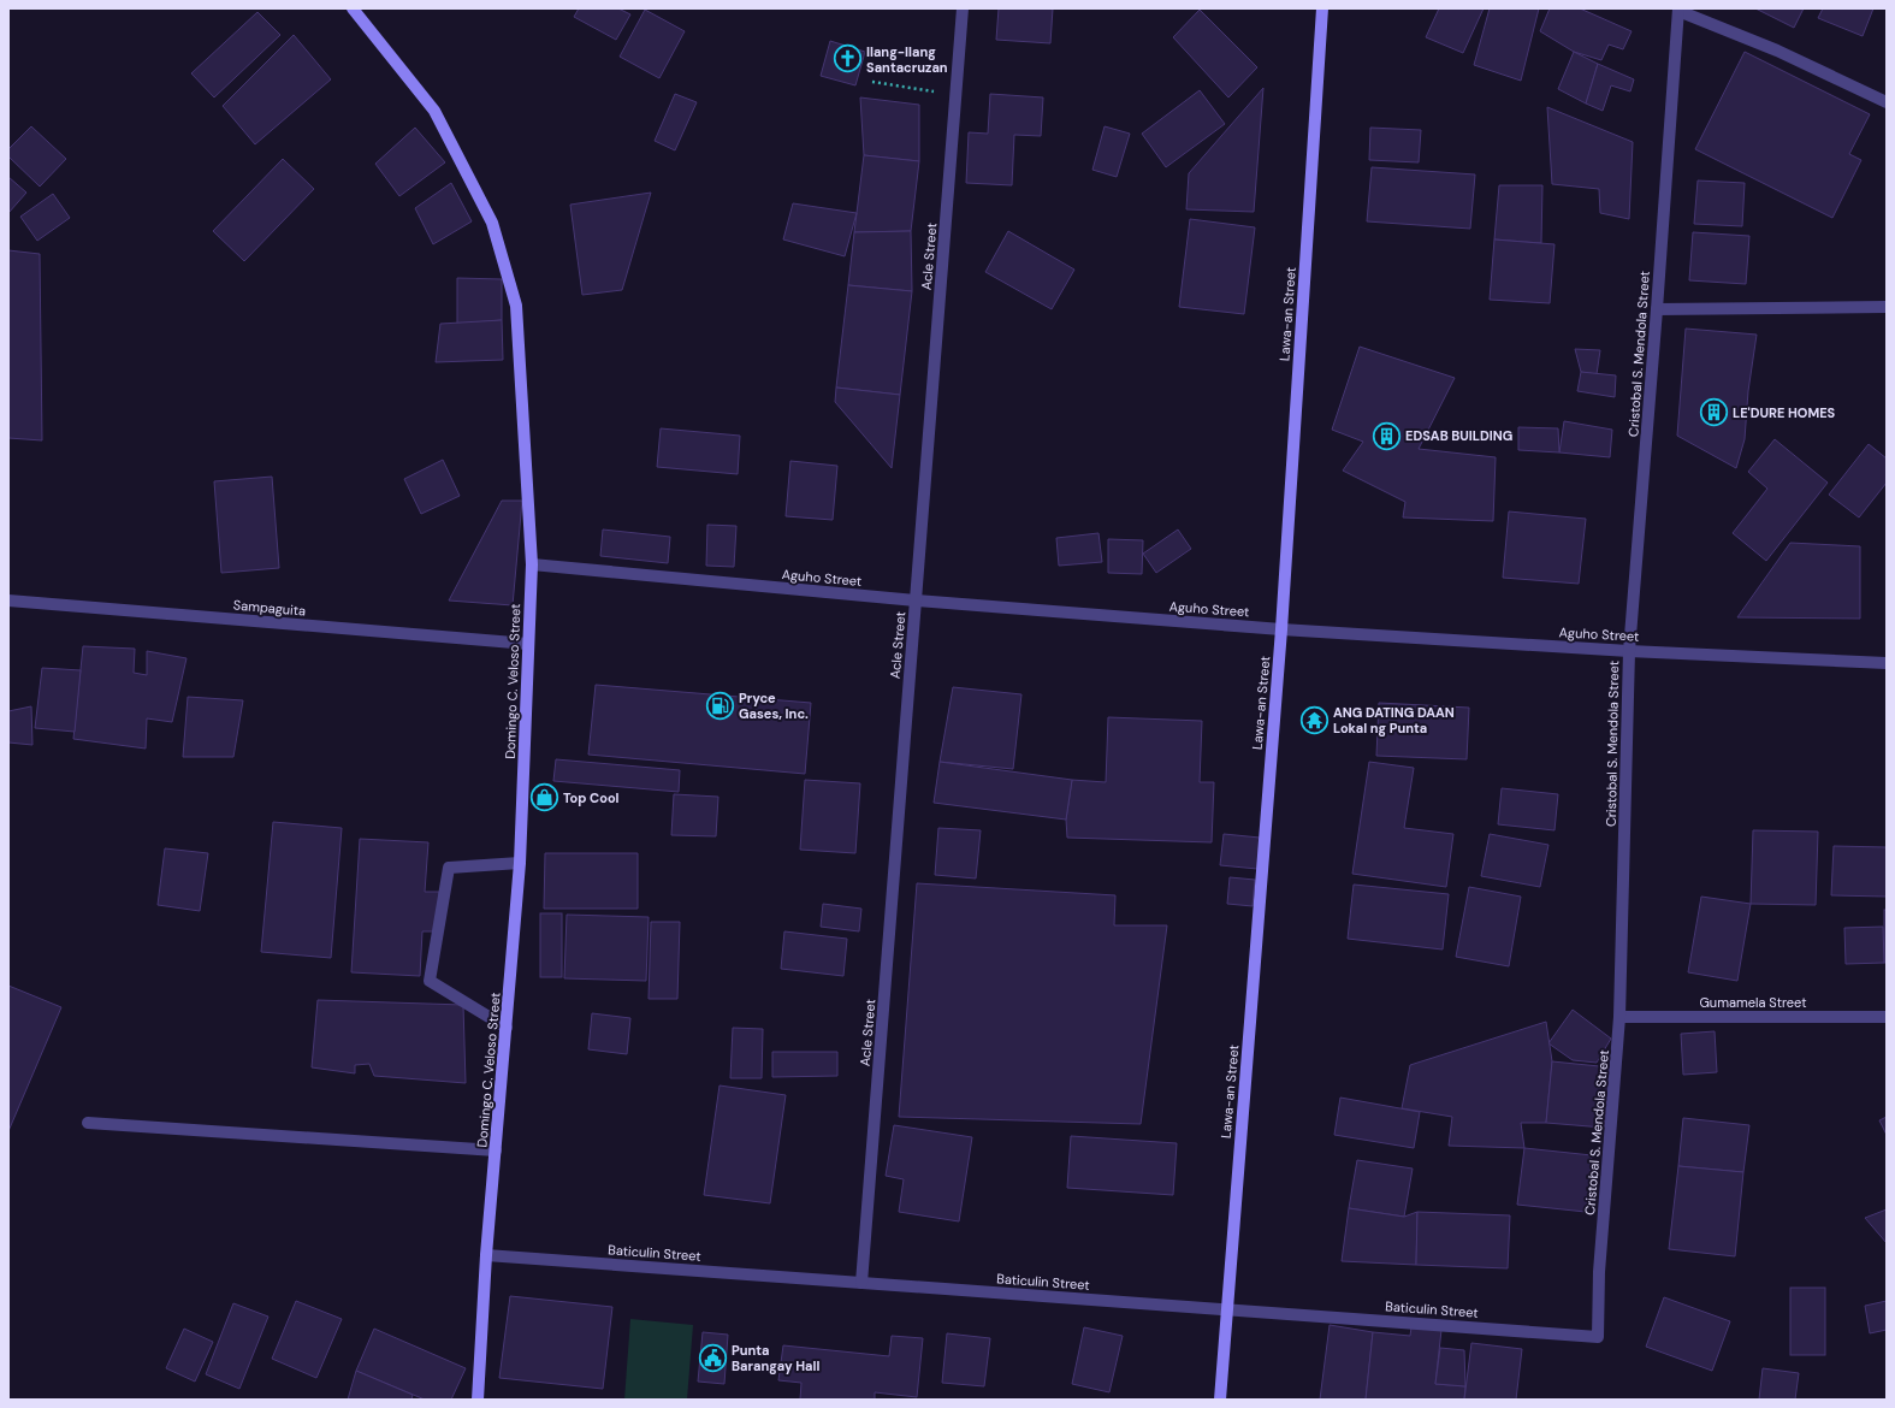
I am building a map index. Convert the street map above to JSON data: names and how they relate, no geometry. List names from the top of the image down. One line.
{"streets":{"main road":["Lawa-an Street","Domingo C. Veloso Street"],"street":["Acle Street","Cristobal S. Mendola Street","Aguho Street","Sampaguita","Gumamela Street","Baticulin Street"]},"crossings":[["Acle Street","Aguho Street"],["Acle Street","Baticulin Street"],["Lawa-an Street","Aguho Street"],["Lawa-an Street","Baticulin Street"],["Cristobal S. Mendola Street","Aguho Street"],["Cristobal S. Mendola Street","Gumamela Street"],["Cristobal S. Mendola Street","Baticulin Street"],["Aguho Street","Domingo C. Veloso Street"],["Sampaguita","Domingo C. Veloso Street"],["Domingo C. Veloso Street","Baticulin Street"]],"places":{"church":["Ilang-Ilang Santacruzan"],"building":["LE'DURE HOMES","EDSAB BUILDING"],"fuel station":["Pryce Gases, Inc."],"temple":["ANG DATING DAAN Lokal ng Punta"],"shop":["Top Cool"],"public building":["Punta Barangay Hall"]}}
